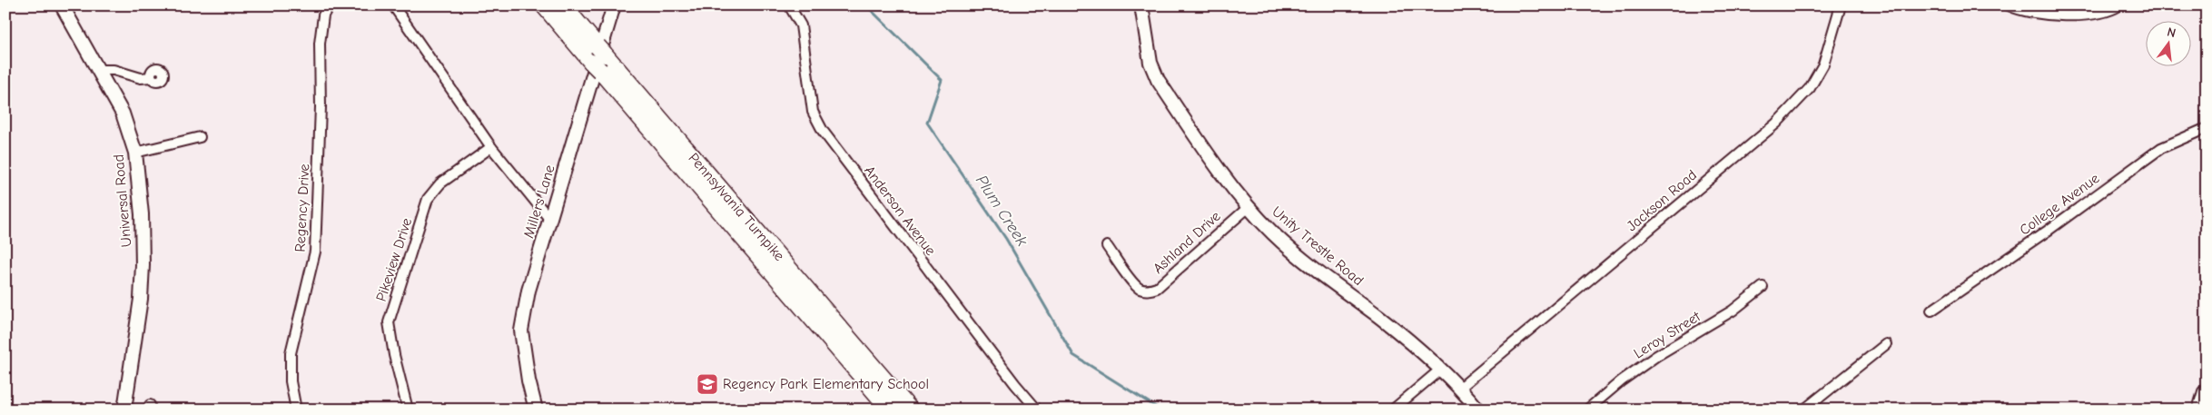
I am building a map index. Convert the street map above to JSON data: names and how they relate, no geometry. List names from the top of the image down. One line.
{"streets":{"highway":["Pennsylvania Turnpike"],"street":["Universal Road","Jackson Road","Millers Lane","College Avenue","Regency Drive","Anderson Avenue","Ashland Drive","Unity Trestle Road","Pikeview Drive","Leroy Street"]},"crossings":[["Jackson Road","Unity Trestle Road"],["Ashland Drive","Unity Trestle Road"]],"water":["Plum Creek"],"places":{"school or university":["Regency Park Elementary School"]},"north":"top"}
